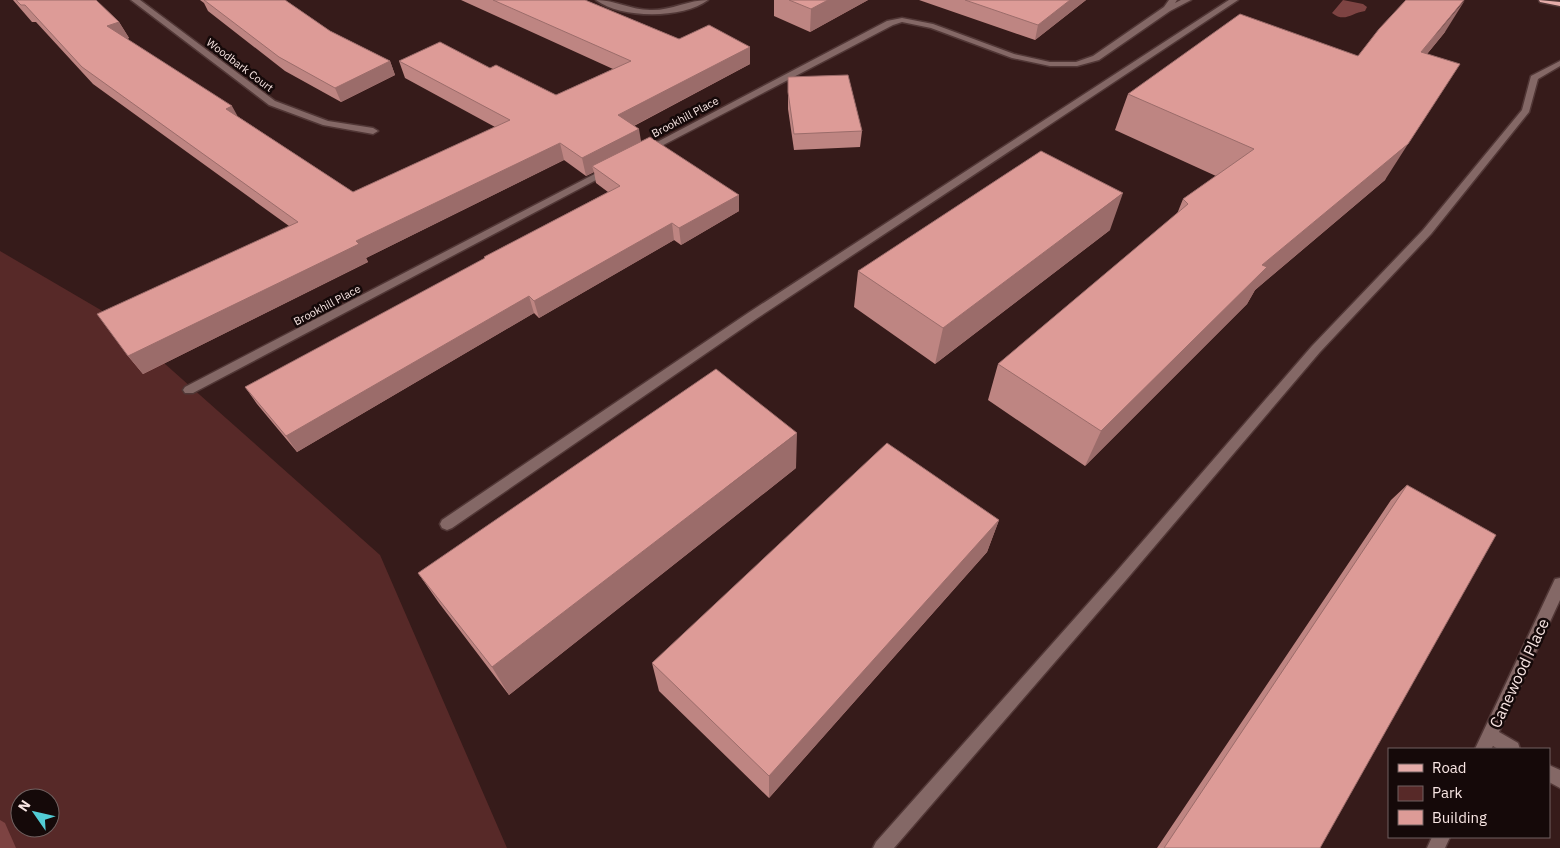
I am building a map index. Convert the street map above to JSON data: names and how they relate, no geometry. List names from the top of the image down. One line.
{"streets":{"street":["Woodbark Court","Brookhill Place","Canewood Place"]},"legend":["Road","Park","Building"],"north":"top left"}
